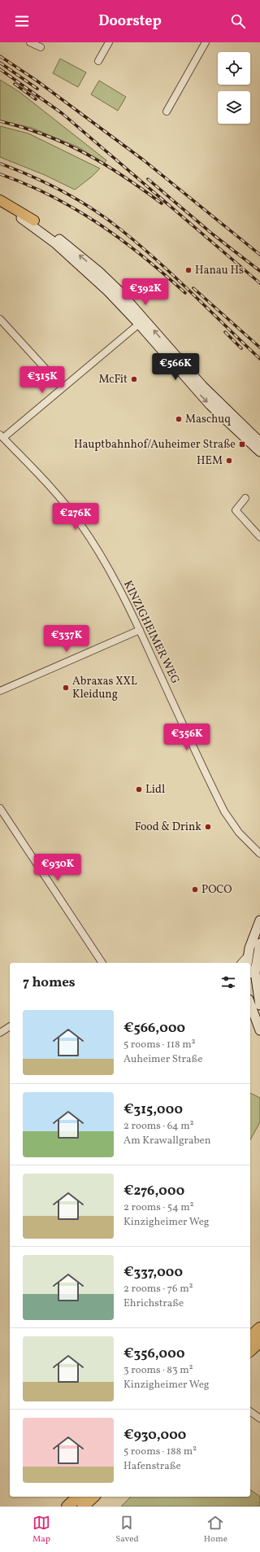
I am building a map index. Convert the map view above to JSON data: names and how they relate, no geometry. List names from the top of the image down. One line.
{"streets":{"street":["KINZIGHEIMER WEG"]},"places":{"other":["Hanau Hs","McFit","Maschuq","HEM","Abraxas XXL Kleidung","Lidl","Food & Drink","POCO"],"transit":["Hauptbahnhof/Auheimer Straße"]},"page":{"header":"Doorstep","price":["€392K","€566K","€315K","€276K","€337K","€356K","€930K"],"heading":"7 homes","list":[{"name":"€566,000","note":"5 rooms · 118 m² · Auheimer Straße"},{"name":"€315,000","note":"2 rooms · 64 m² · Am Krawallgraben"},{"name":"€276,000","note":"2 rooms · 54 m² · Kinzigheimer Weg"},{"name":"€337,000","note":"2 rooms · 76 m² · Ehrichstraße"},{"name":"€356,000","note":"3 rooms · 83 m² · Kinzigheimer Weg"},{"name":"€930,000","note":"5 rooms · 188 m² · Hafenstraße"}],"tabs":["Map","Saved","Home"]}}
